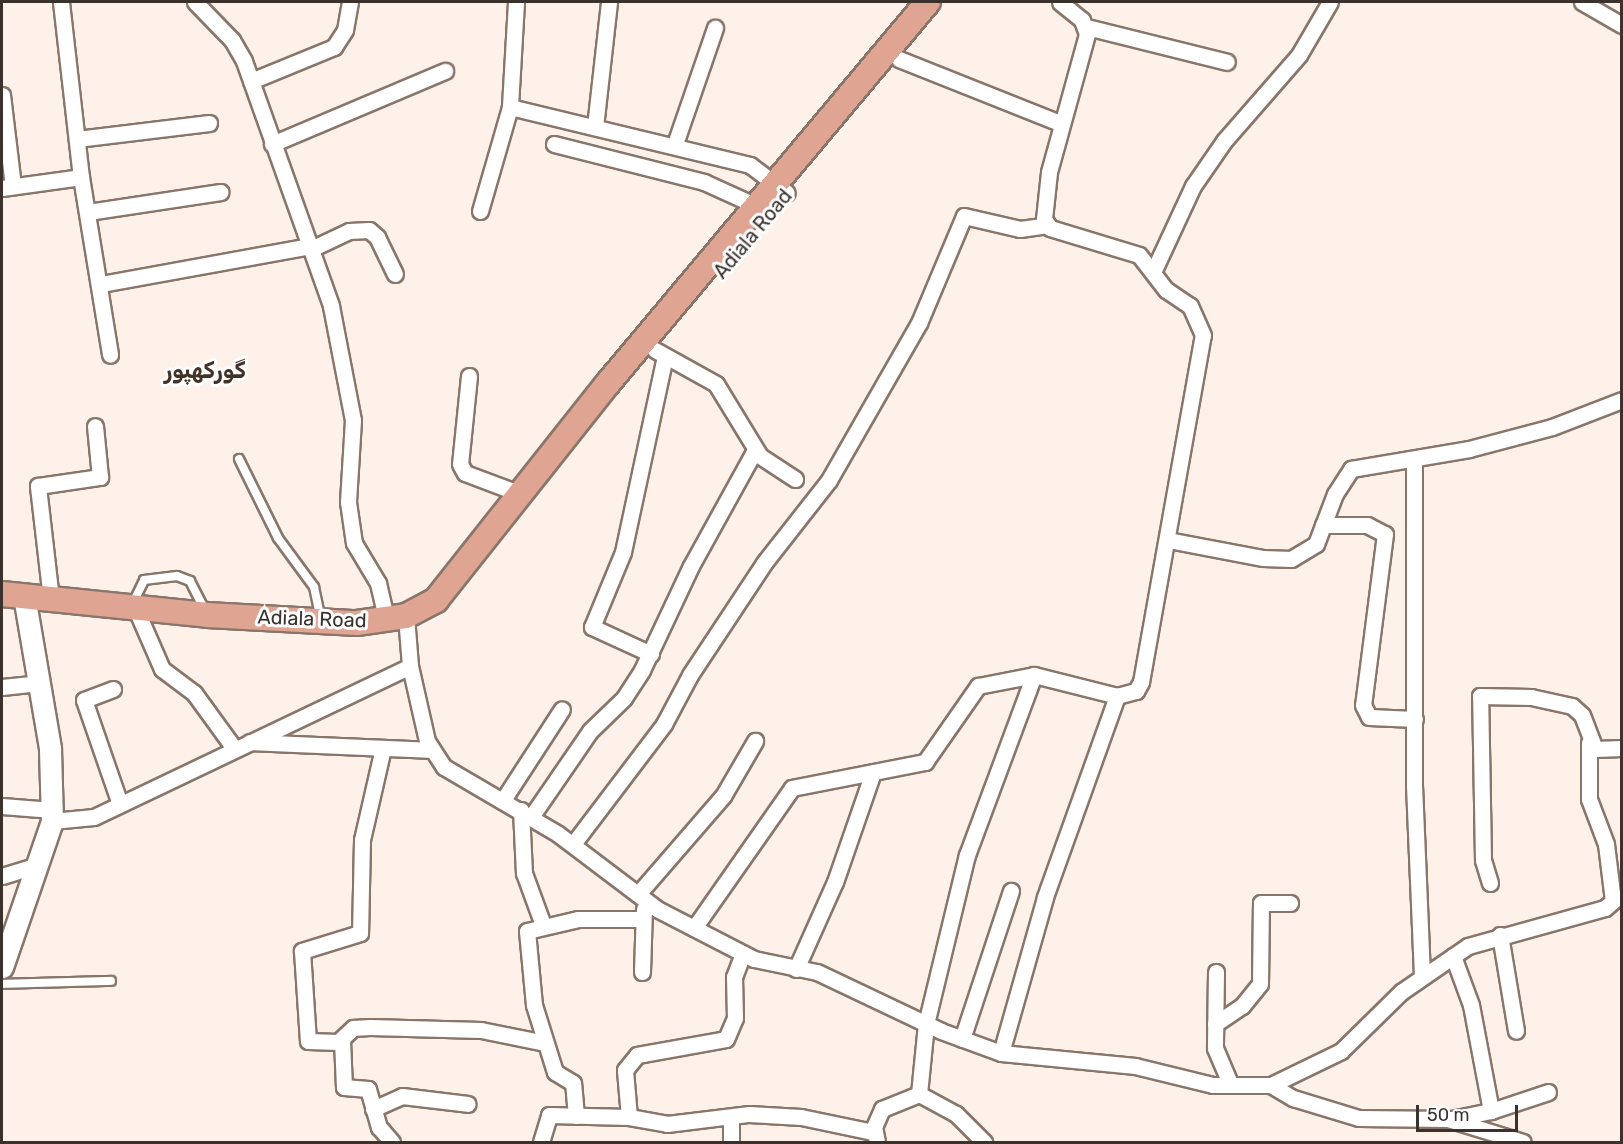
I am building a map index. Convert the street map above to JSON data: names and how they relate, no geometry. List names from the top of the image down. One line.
{"streets":{"main road":["Adiala Road"]},"districts":["گورکھپور"],"scale_bar":"50 m"}
